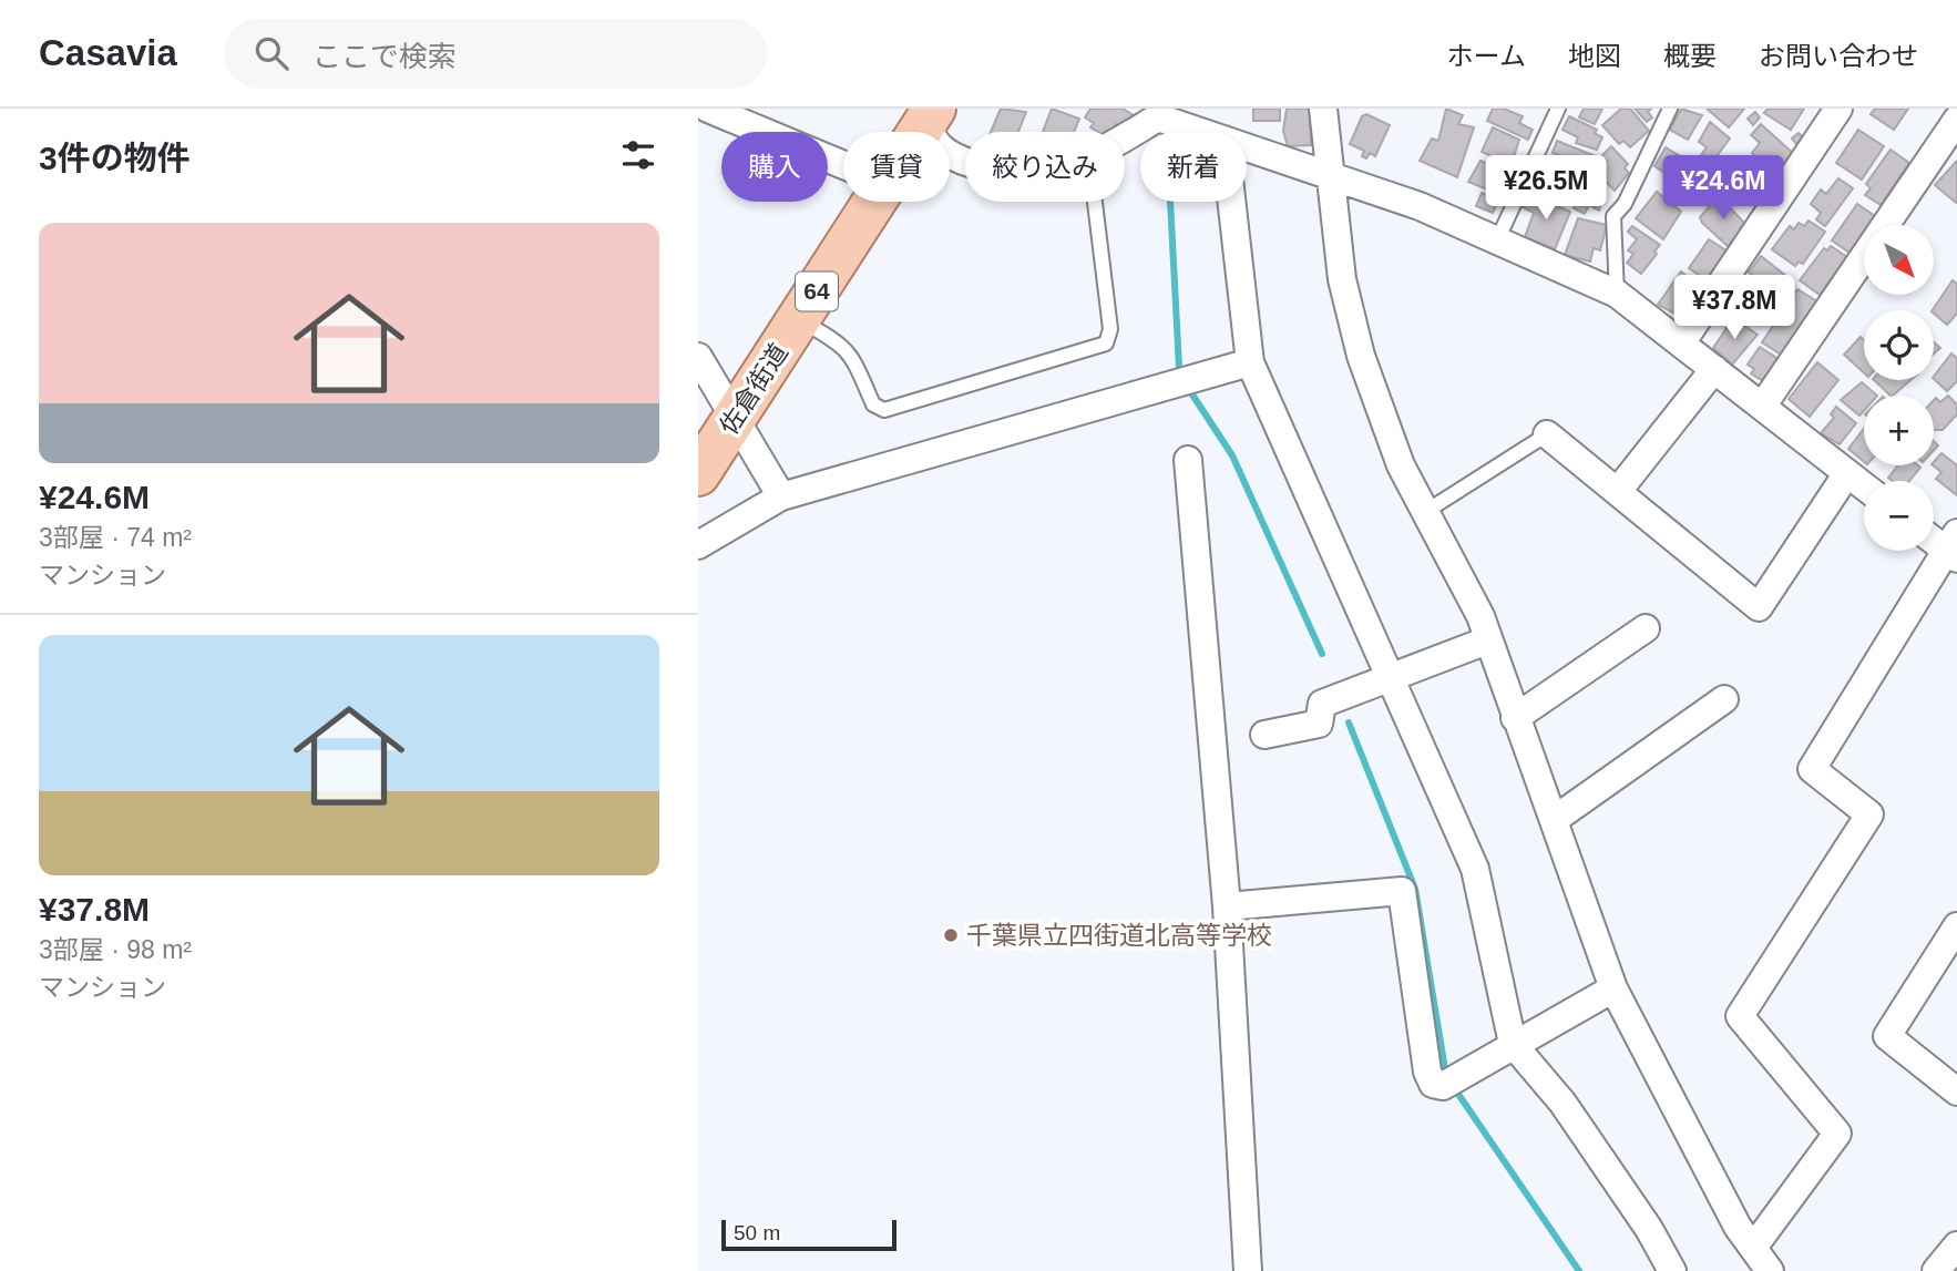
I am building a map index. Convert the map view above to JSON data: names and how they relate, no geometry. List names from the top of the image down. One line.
{"streets":{"main road":["64","佐倉街道"]},"places":["千葉県立四街道北高等学校"],"scale_bar":"50 m","north":"bottom right","page":{"header":"Casavia","search":"ここで検索","nav":["ホーム","地図","概要","お問い合わせ"],"heading":"3件の物件","chip":["購入","賃貸","絞り込み","新着"],"price":["¥26.5M","¥24.6M","¥37.8M"],"list":[{"name":"¥24.6M","note":"3部屋 · 74 m² · マンション"},{"name":"¥37.8M","note":"3部屋 · 98 m² · マンション"}],"map_buttons":["+","−"],"scale":"50 m"}}
